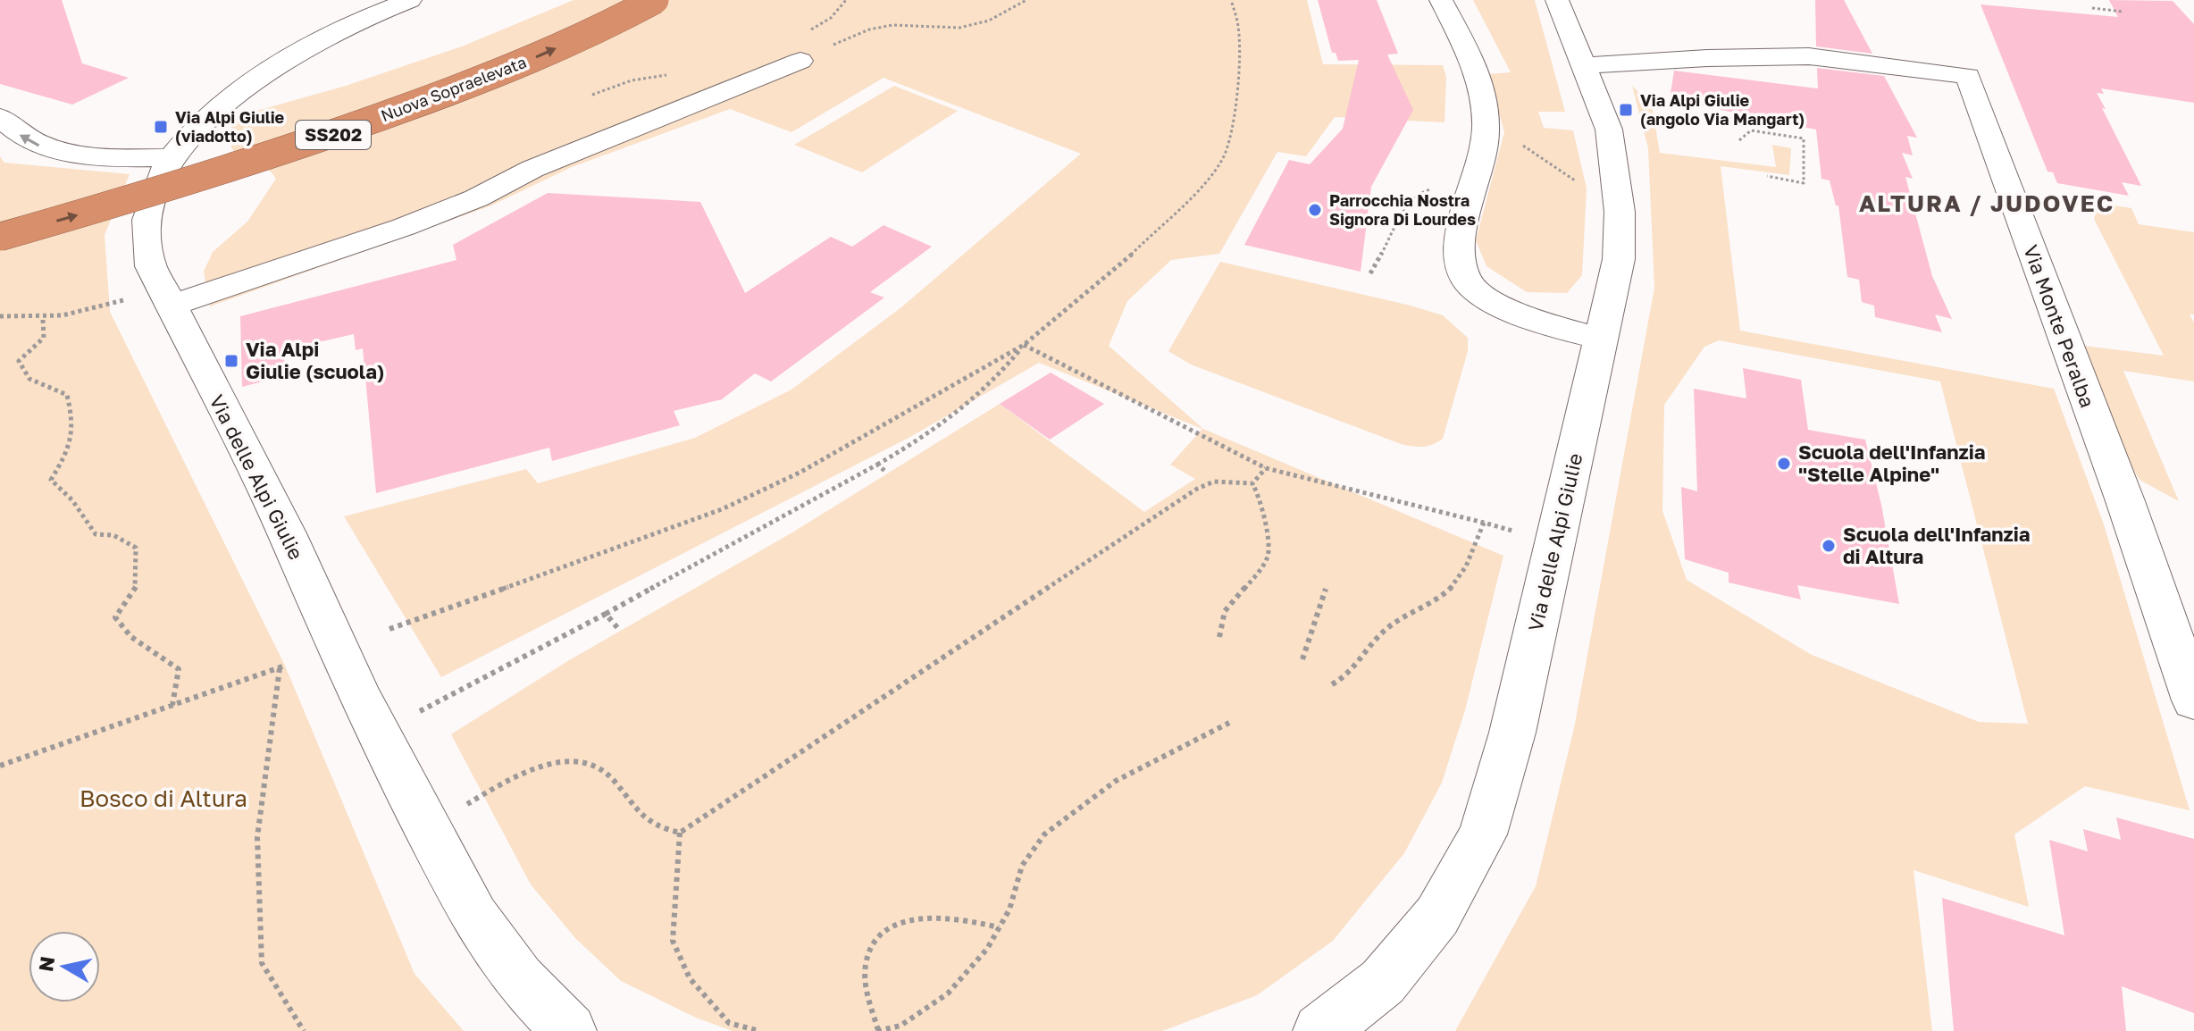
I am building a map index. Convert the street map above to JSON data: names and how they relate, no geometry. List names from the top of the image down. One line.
{"streets":{"highway":["Nuova Sopraelevata","SS202"],"street":["Via Monte Peralba","Via delle Alpi Giulie"]},"crossings":[["Via Monte Peralba","Via delle Alpi Giulie"]],"districts":["ALTURA / JUDOVEC"],"parks":["Bosco di Altura"],"places":{"transit":["Via Alpi Giulie (angolo Via Mangart)","Via Alpi Giulie (viadotto)","Via Alpi Giulie (scuola)"],"other":["Parrocchia Nostra Signora Di Lourdes","Scuola dell'Infanzia \"Stelle Alpine\"","Scuola dell'Infanzia di Altura"]},"north":"left"}
